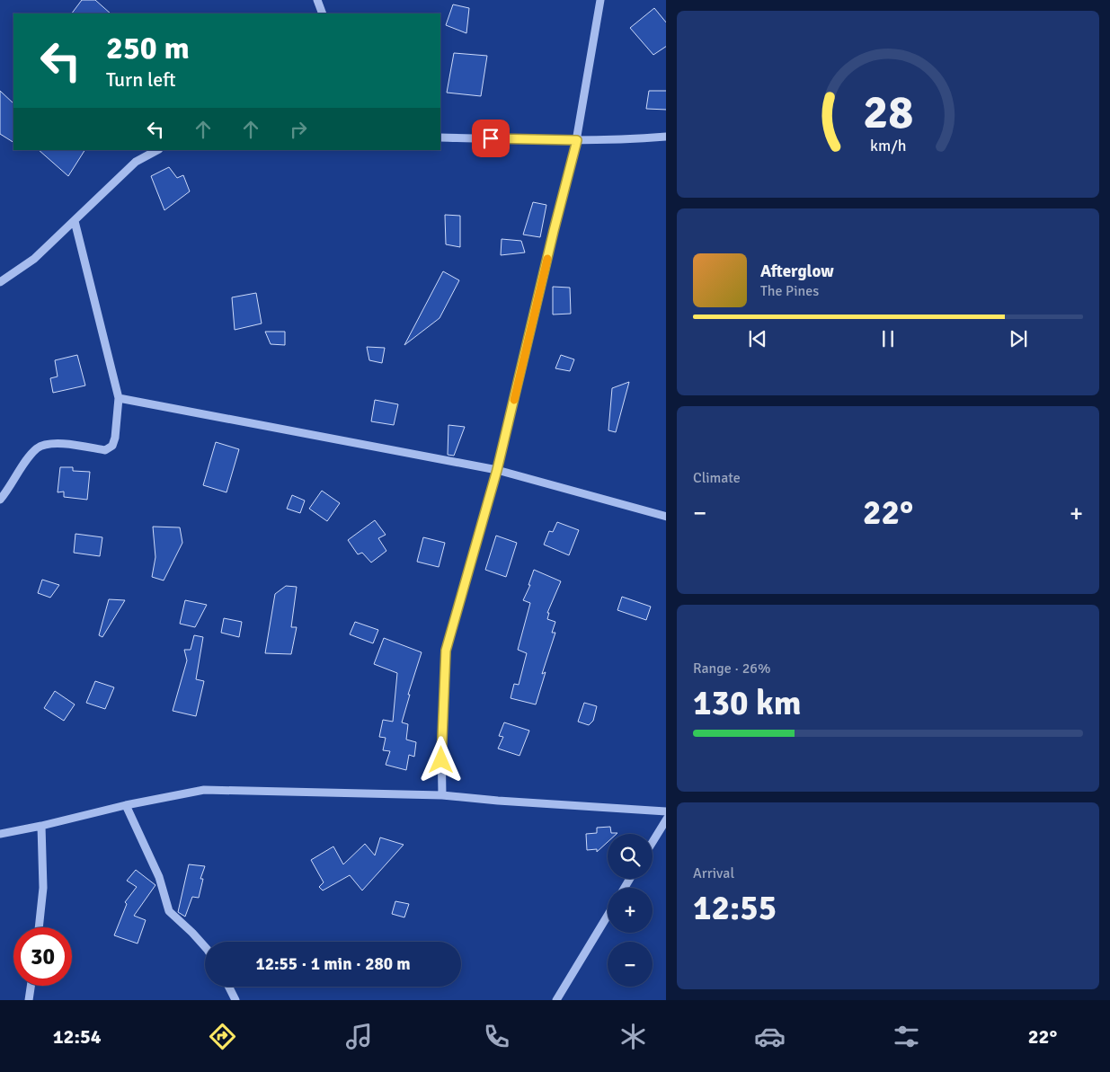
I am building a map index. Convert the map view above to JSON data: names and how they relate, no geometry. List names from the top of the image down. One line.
{"page":{"turn":["250 m","Turn left"],"song":["Afterglow","The Pines"],"tile":["Climate",["Range · 26%","130 km"],["Arrival","12:55"]],"heat":["−","22°","+"],"map_buttons":["+","−"],"limit":"30","trip":"12:55 · 1 min · 280 m","tabs":["12:54","22°"],"gauge":["28","km/h"]}}
